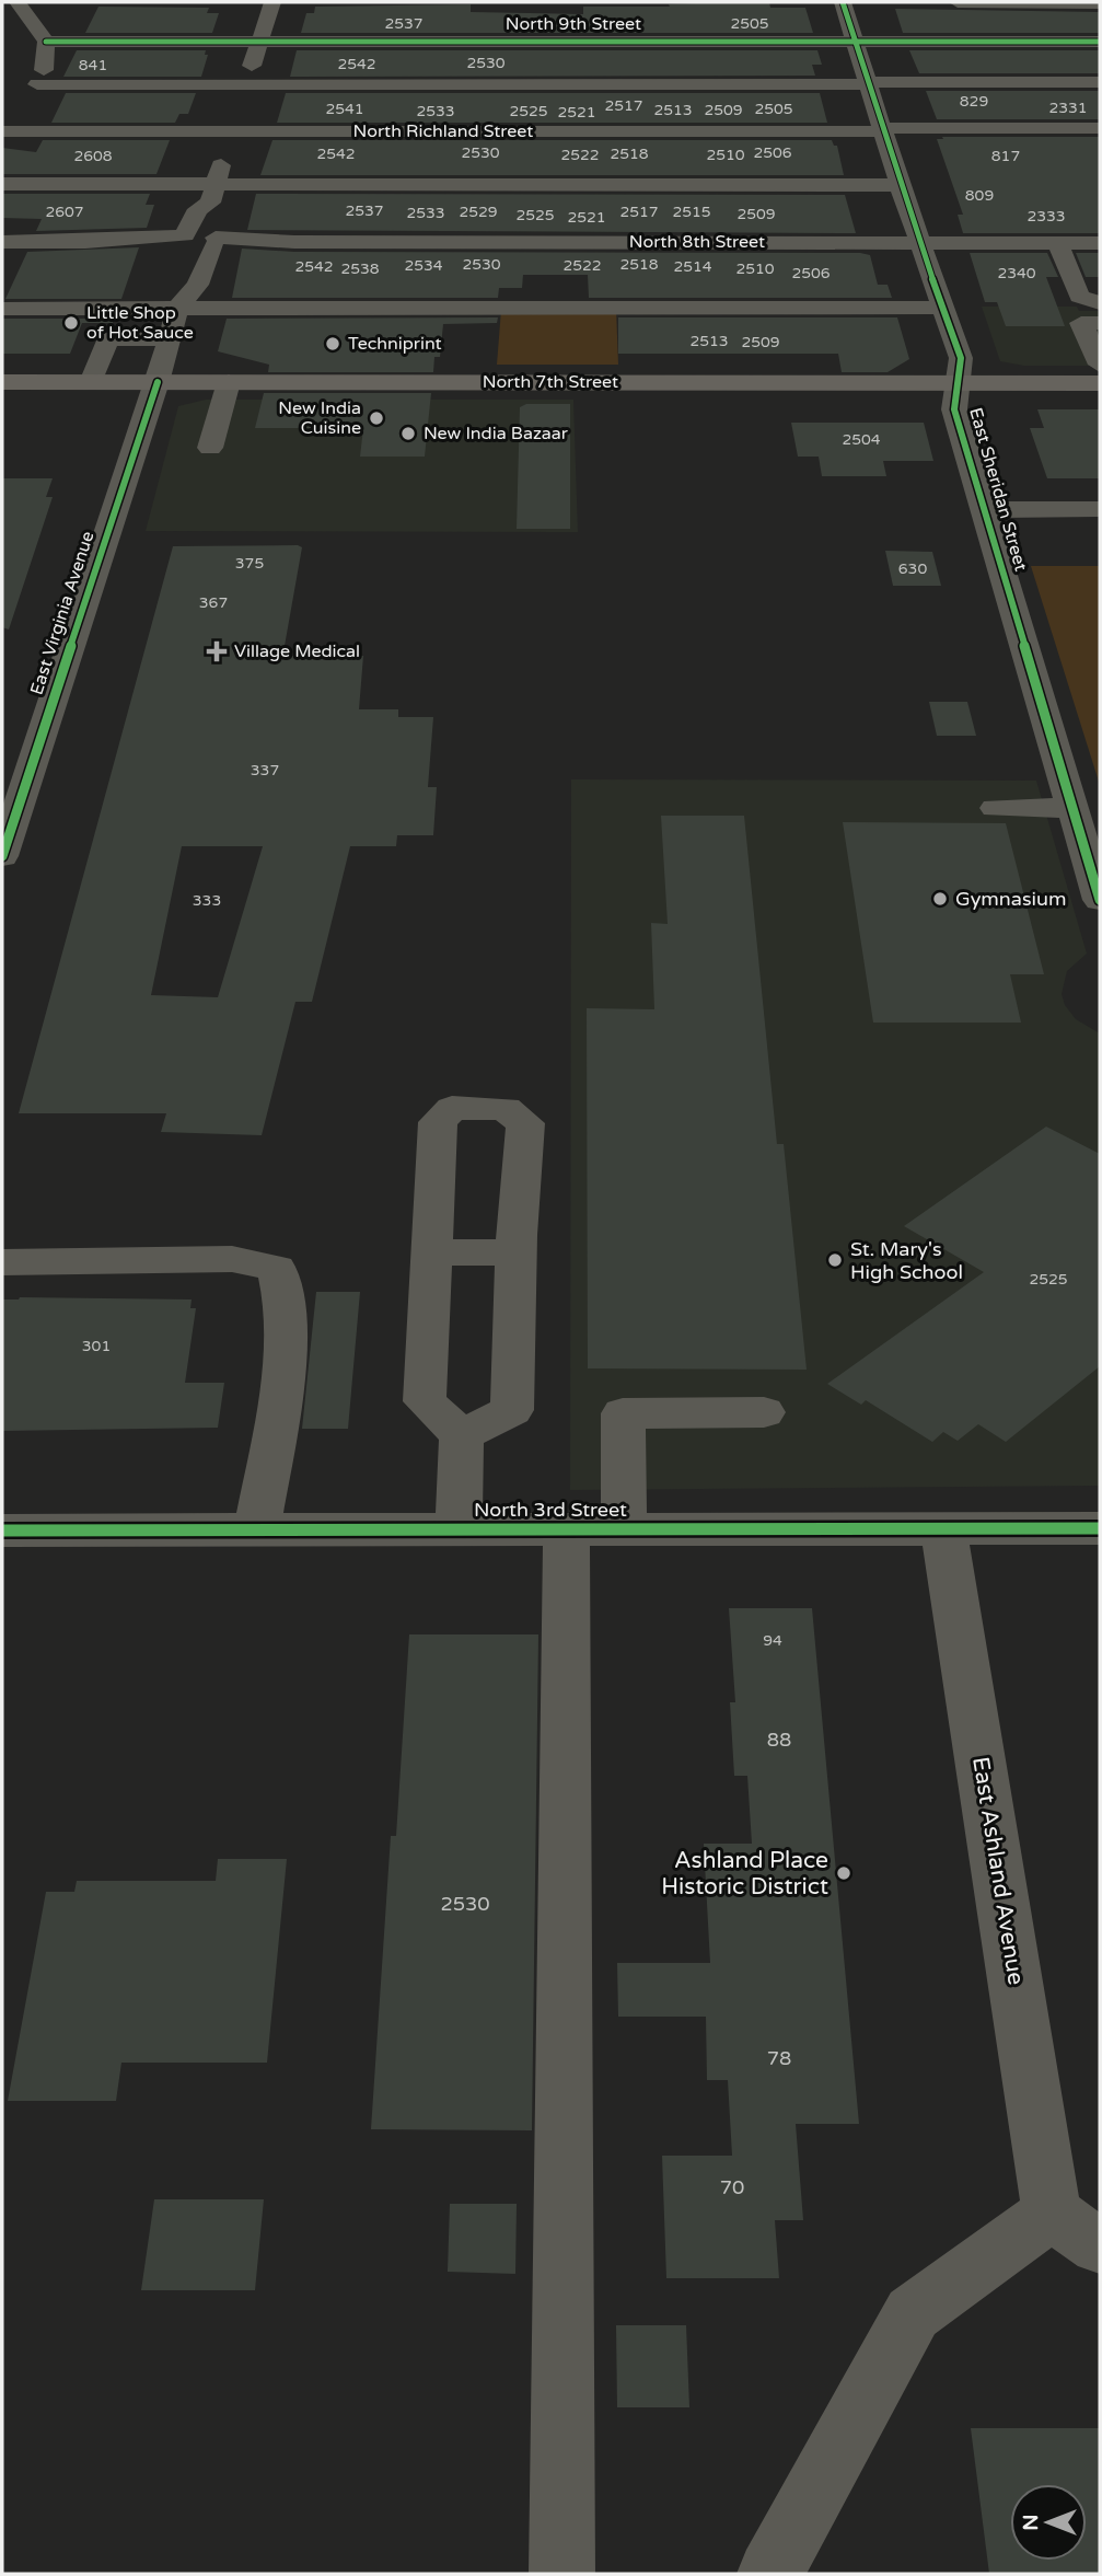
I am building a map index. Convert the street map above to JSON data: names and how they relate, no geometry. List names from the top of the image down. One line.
{"streets":{"main road":["North 7th Street"],"street":["North 9th Street","North Richland Street","North 8th Street","East Sheridan Street","East Virginia Avenue","North 3rd Street","East Ashland Avenue"]},"crossings":[["North 9th Street","East Sheridan Street"],["North Richland Street","East Sheridan Street"],["North 8th Street","East Sheridan Street"],["North 8th Street","East Virginia Avenue"],["North 7th Street","East Sheridan Street"],["North 7th Street","East Virginia Avenue"],["North 3rd Street","East Ashland Avenue"]],"places":{"other":["Little Shop of Hot Sauce","Techniprint","New India Cuisine","New India Bazaar","Gymnasium","St. Mary's High School","Ashland Place Historic District"],"health":["Village Medical"]},"house_numbers":["2537","2505","2530","2542","841","829","2517","2331","2541","2505","2513","2509","2533","2525","2521","2530","2506","2542","2518","2522","2510","2608","817","809","2537","2607","2529","2517","2515","2533","2509","2525","2333","2521","2530","2518","2534","2522","2542","2514","2538","2510","2506","2340","2513","2509","2504","375","630","367","337","333","2525","301","94","88","2530","78","70"],"north":"left"}
